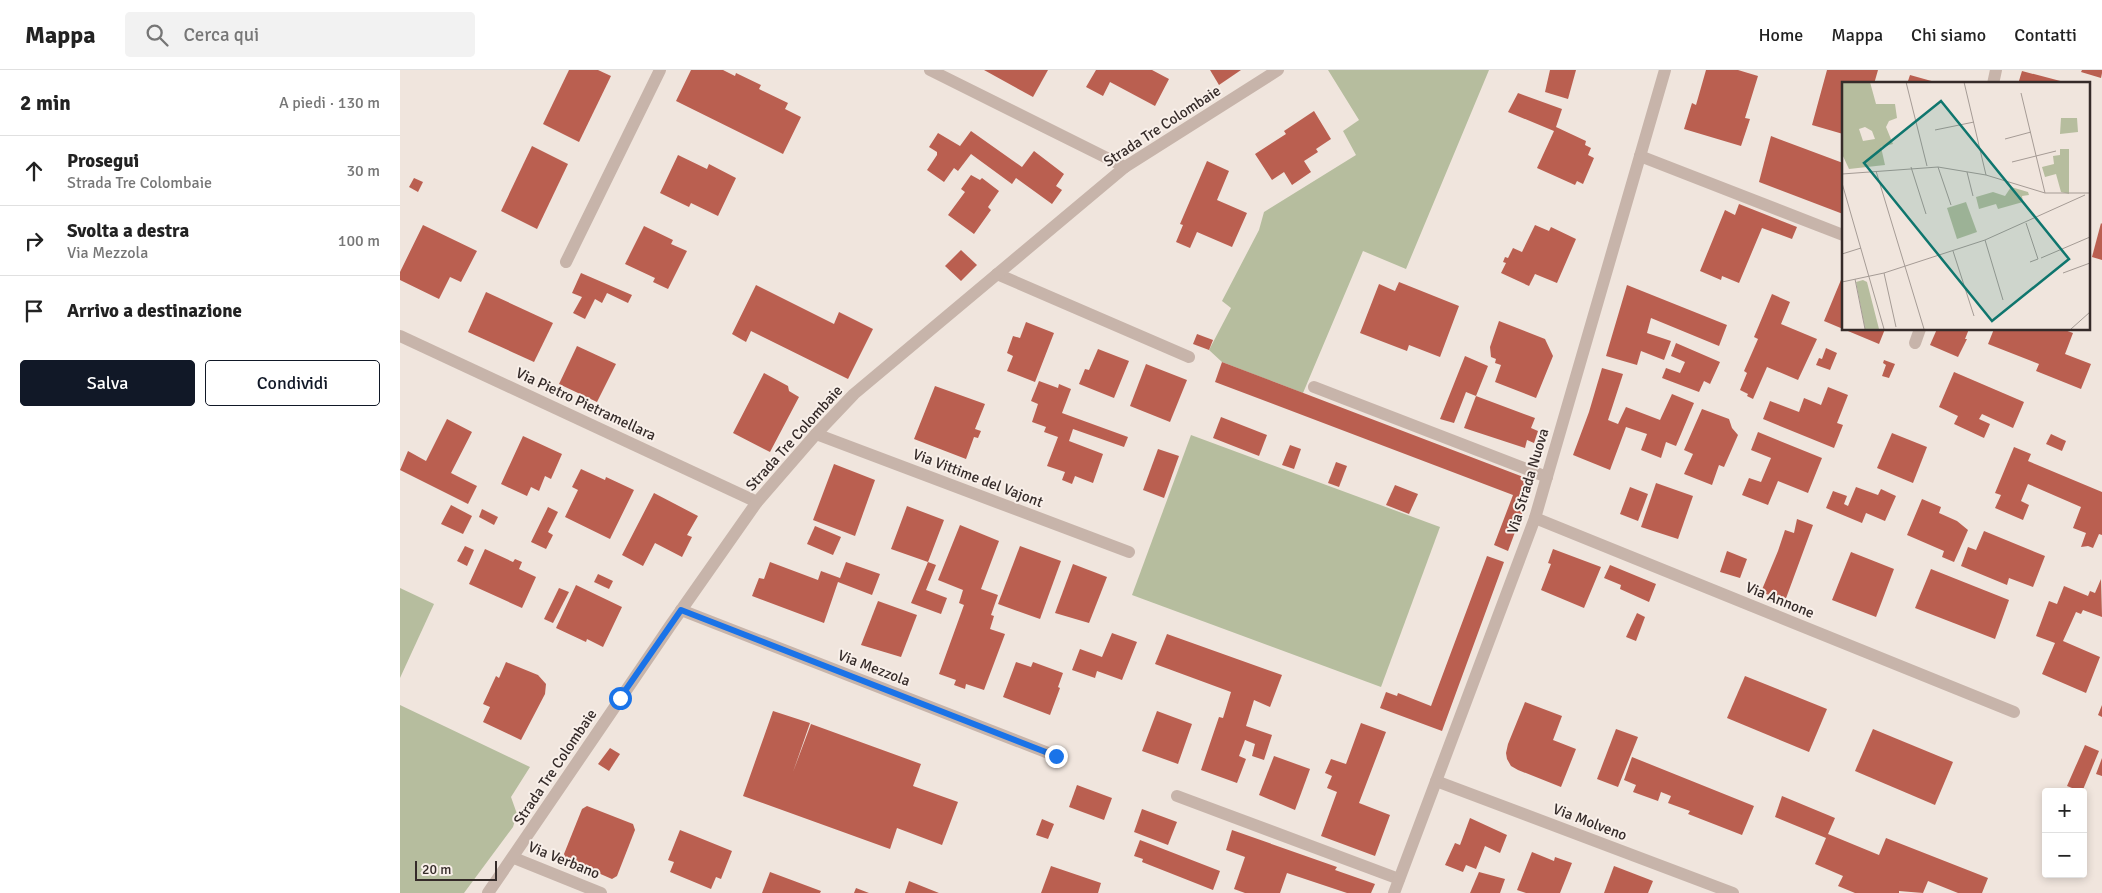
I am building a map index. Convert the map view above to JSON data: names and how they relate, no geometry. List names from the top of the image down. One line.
{"streets":{"street":["Strada Tre Colombaie","Via Pietro Pietramellara","Via Vittime del Vajont","Via Strada Nuova","Via Annone","Via Mezzola","Via Molveno","Via Verbano"]},"crossings":[["Strada Tre Colombaie","Via Pietro Pietramellara"],["Strada Tre Colombaie","Via Vittime del Vajont"],["Strada Tre Colombaie","Via Mezzola"],["Strada Tre Colombaie","Via Verbano"],["Via Strada Nuova","Via Annone"],["Via Strada Nuova","Via Molveno"]],"scale_bar":"20 m","page":{"header":"Mappa","search":"Cerca qui","nav":["Home","Mappa","Chi siamo","Contatti"],"heading":["2 min","A piedi · 130 m"],"list":[["Prosegui","Strada Tre Colombaie","30 m"],["Svolta a destra","Via Mezzola","100 m"],"Arrivo a destinazione"],"buttons":["Salva","Condividi"],"map_buttons":["+","−"],"scale":"20 m"}}
